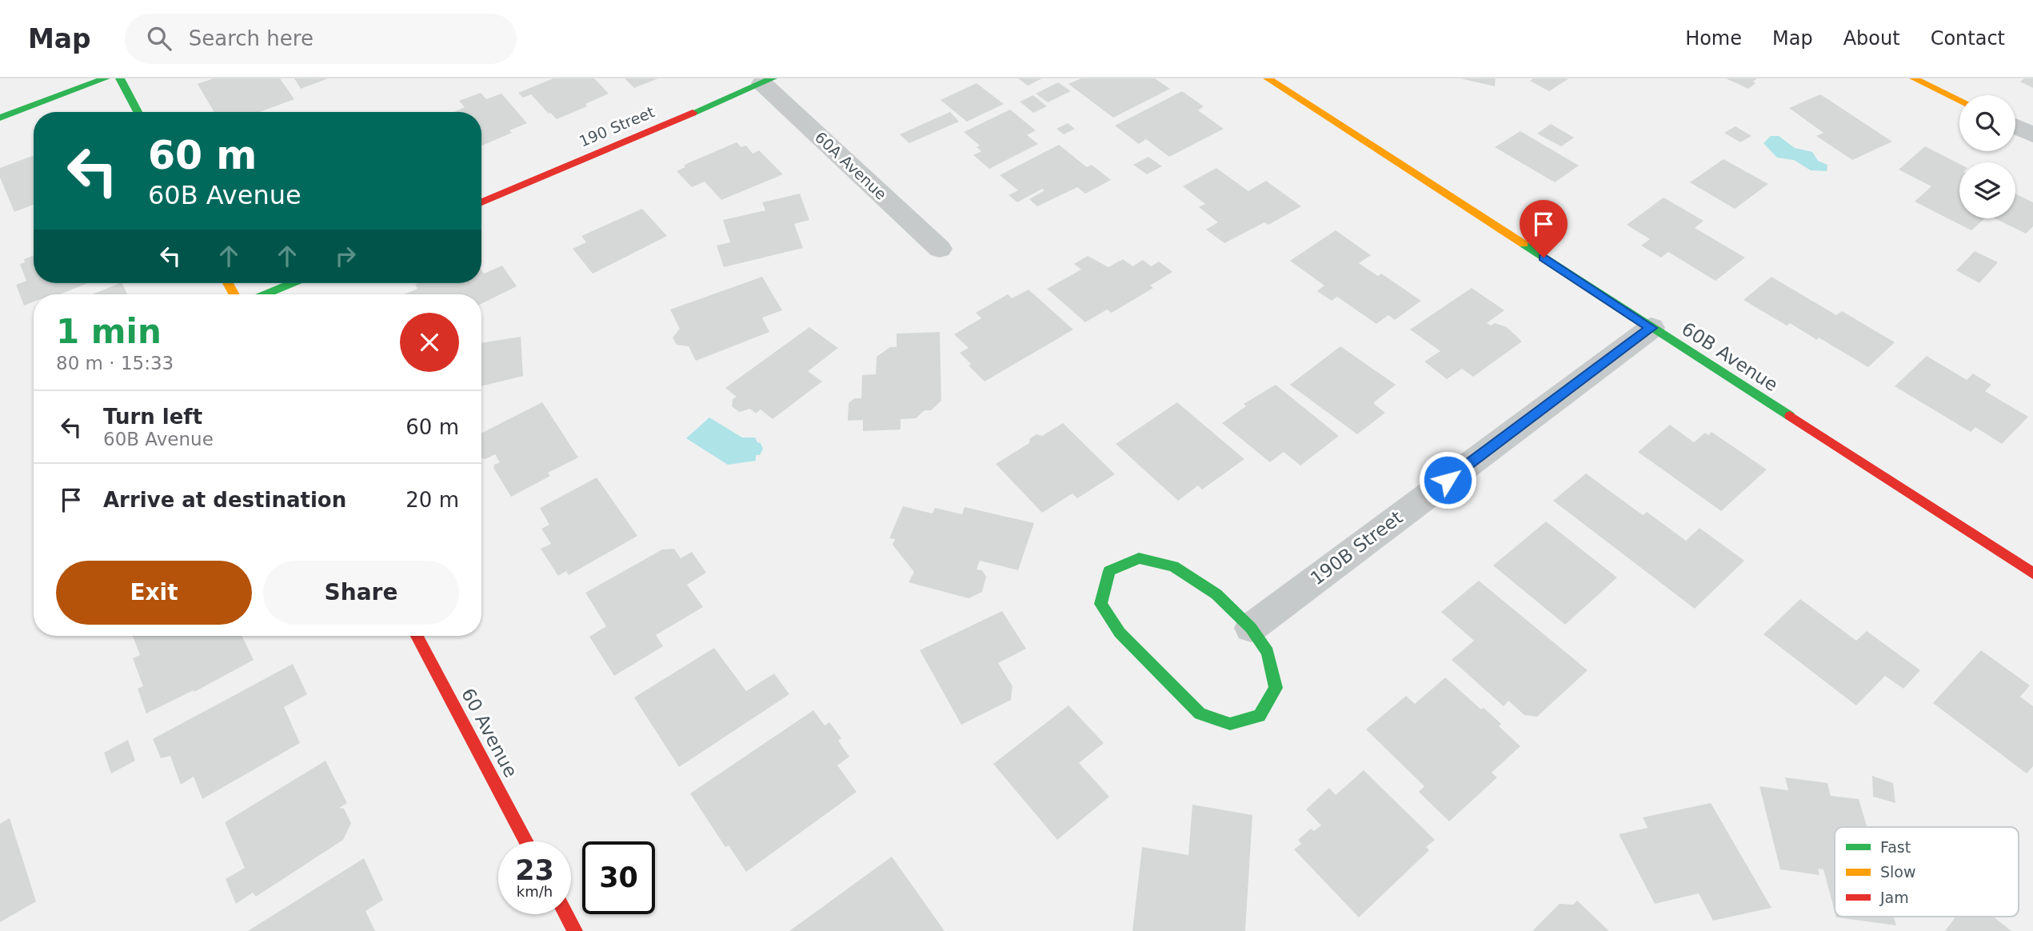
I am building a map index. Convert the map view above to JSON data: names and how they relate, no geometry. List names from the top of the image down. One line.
{"streets":{"street":["190 Street","60A Avenue","60B Avenue","190B Street","60 Avenue"]},"crossings":[["190 Street","60A Avenue"],["60B Avenue","190B Street"]],"legend":["Fast","Slow","Jam"],"page":{"header":"Map","search":"Search here","nav":["Home","Map","About","Contact"],"turn":["60 m","60B Avenue"],"heading":["1 min","80 m · 15:33"],"list":[{"name":"Turn left","note":"60B Avenue","value":"60 m"},{"name":"Arrive at destination","value":"20 m"}],"buttons":["Exit","Share"],"speed":"23 km/h","limit":"30"}}
